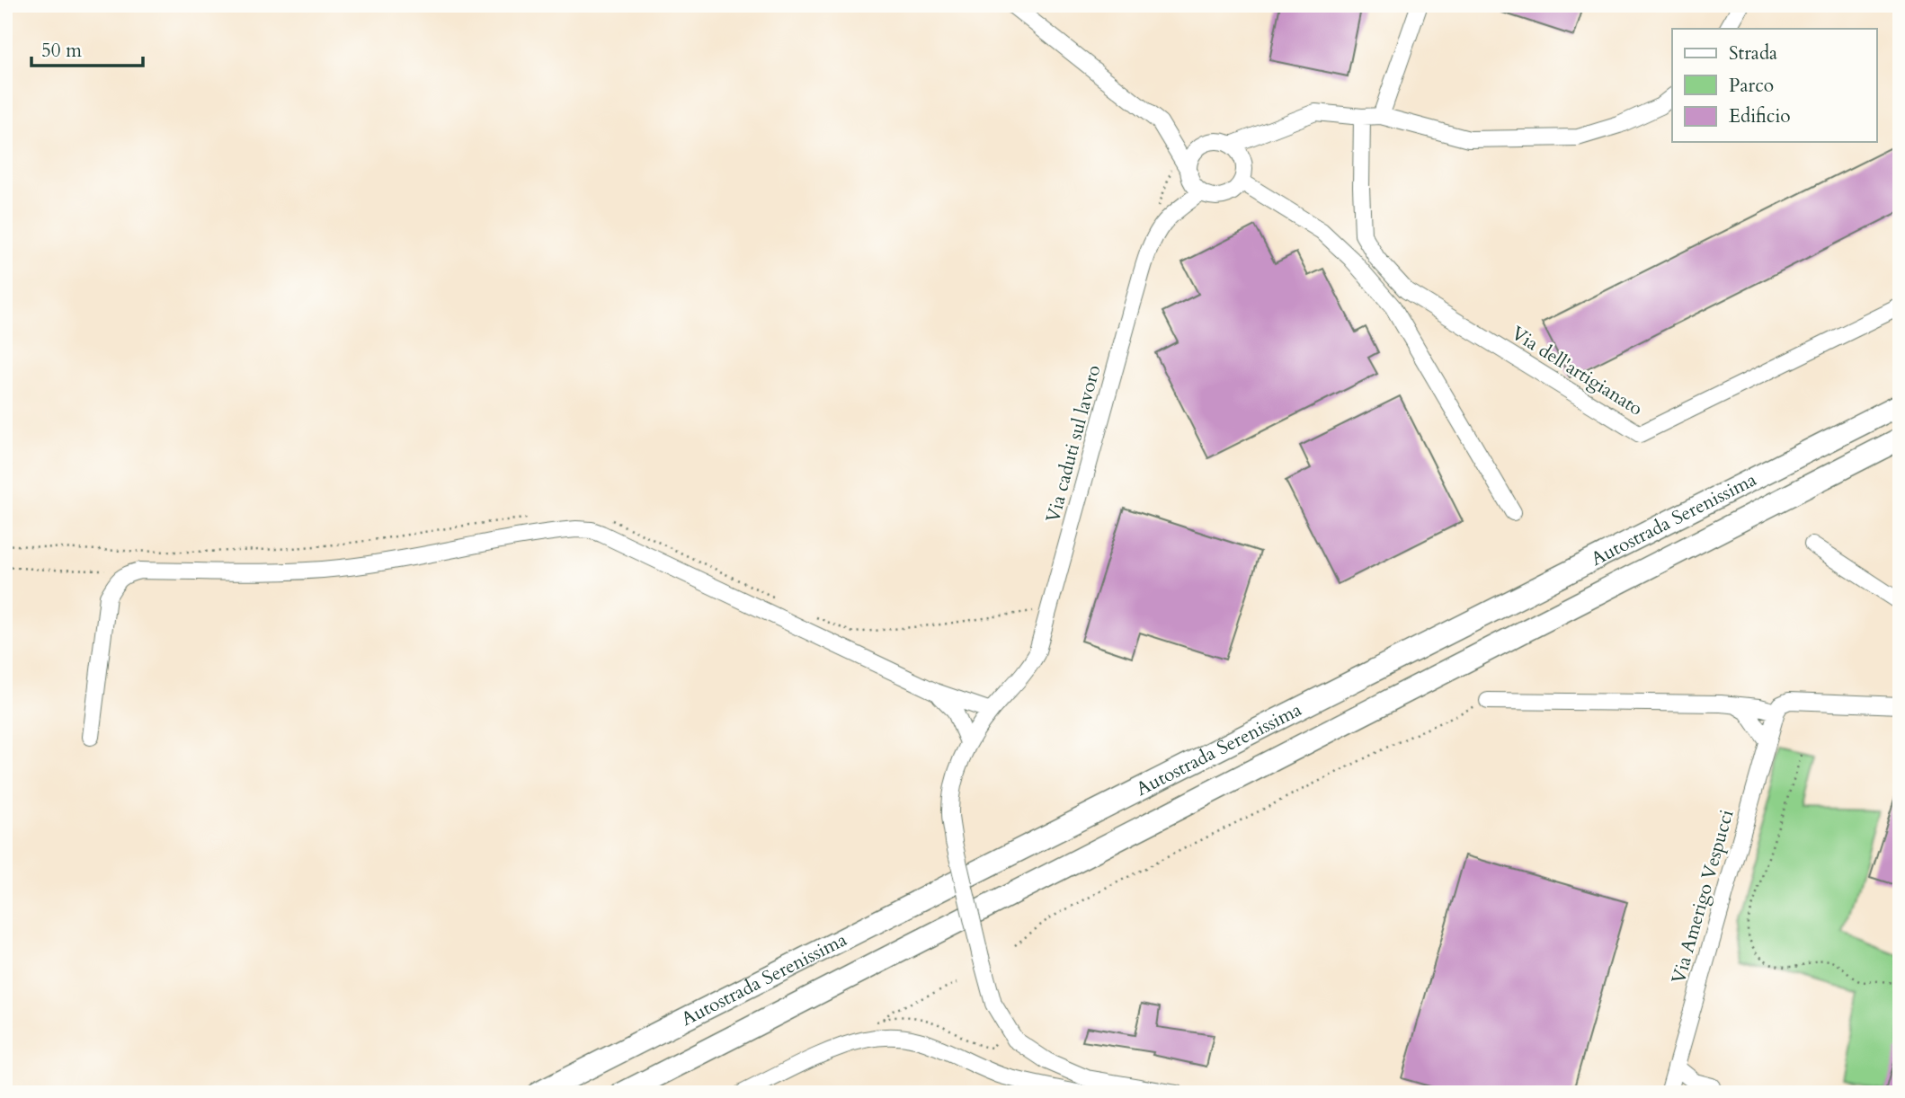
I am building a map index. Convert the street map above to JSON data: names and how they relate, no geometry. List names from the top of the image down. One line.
{"streets":{"highway":["Autostrada Serenissima"],"street":["Via dell'artigianato","Via caduti sul lavoro","Via Amerigo Vespucci"]},"legend":["Strada","Parco","Edificio"],"scale_bar":"50 m"}
